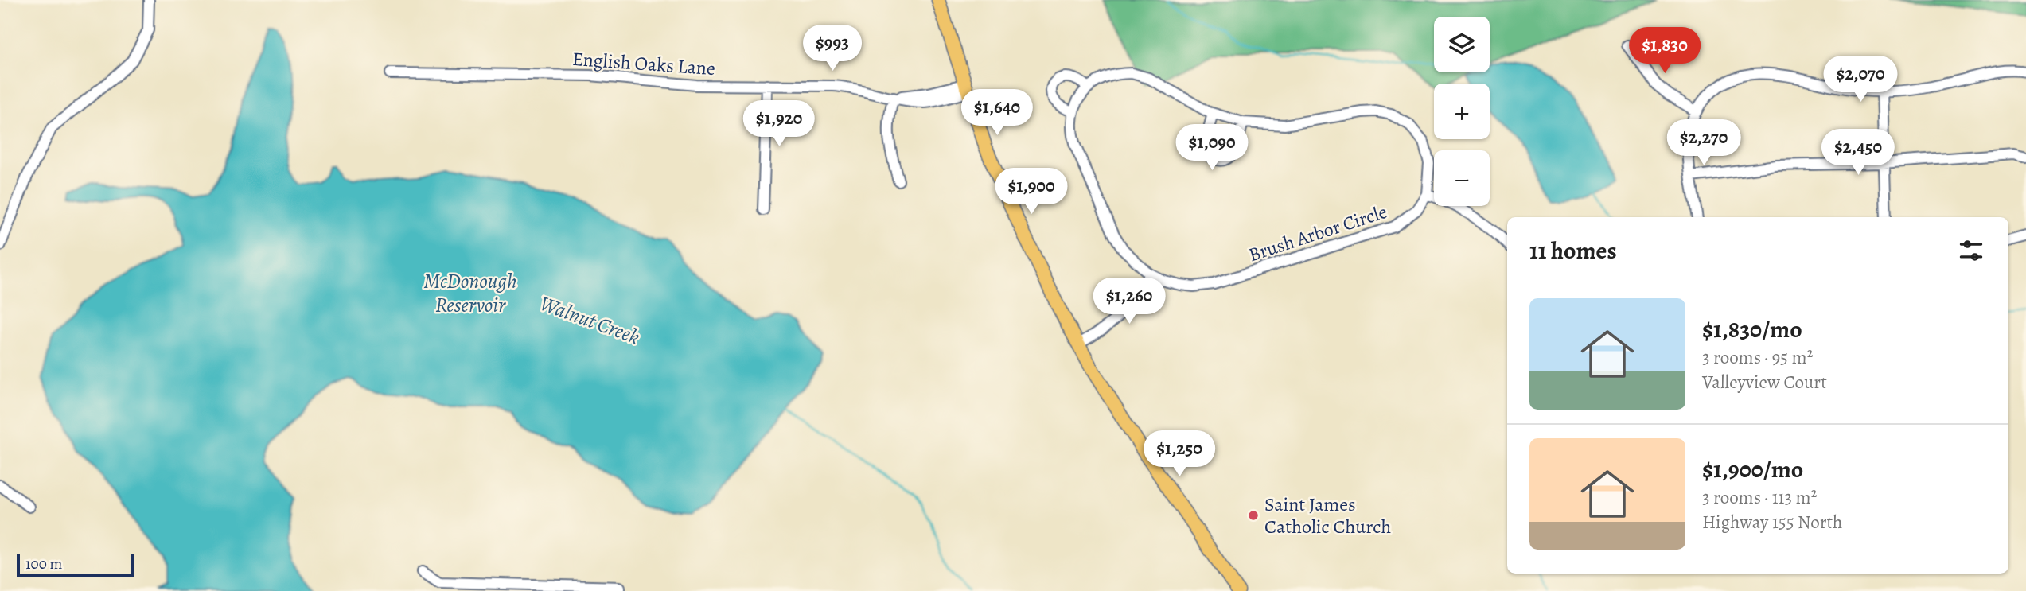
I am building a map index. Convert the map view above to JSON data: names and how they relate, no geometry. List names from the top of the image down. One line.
{"streets":{"street":["English Oaks Lane","Brush Arbor Circle"]},"water":["McDonough Reservoir","Walnut Creek"],"places":["Saint James Catholic Church"],"scale_bar":"100 m","page":{"map_buttons":["+","−"],"price":["$993","$1,830","$2,070","$1,640","$1,920","$2,270","$1,090","$2,450","$1,900","$1,260","$1,250"],"heading":"11 homes","list":[{"name":"$1,830/mo","note":"3 rooms · 95 m² · Valleyview Court"},{"name":"$1,900/mo","note":"3 rooms · 113 m² · Highway 155 North"}],"scale":"100 m"}}
